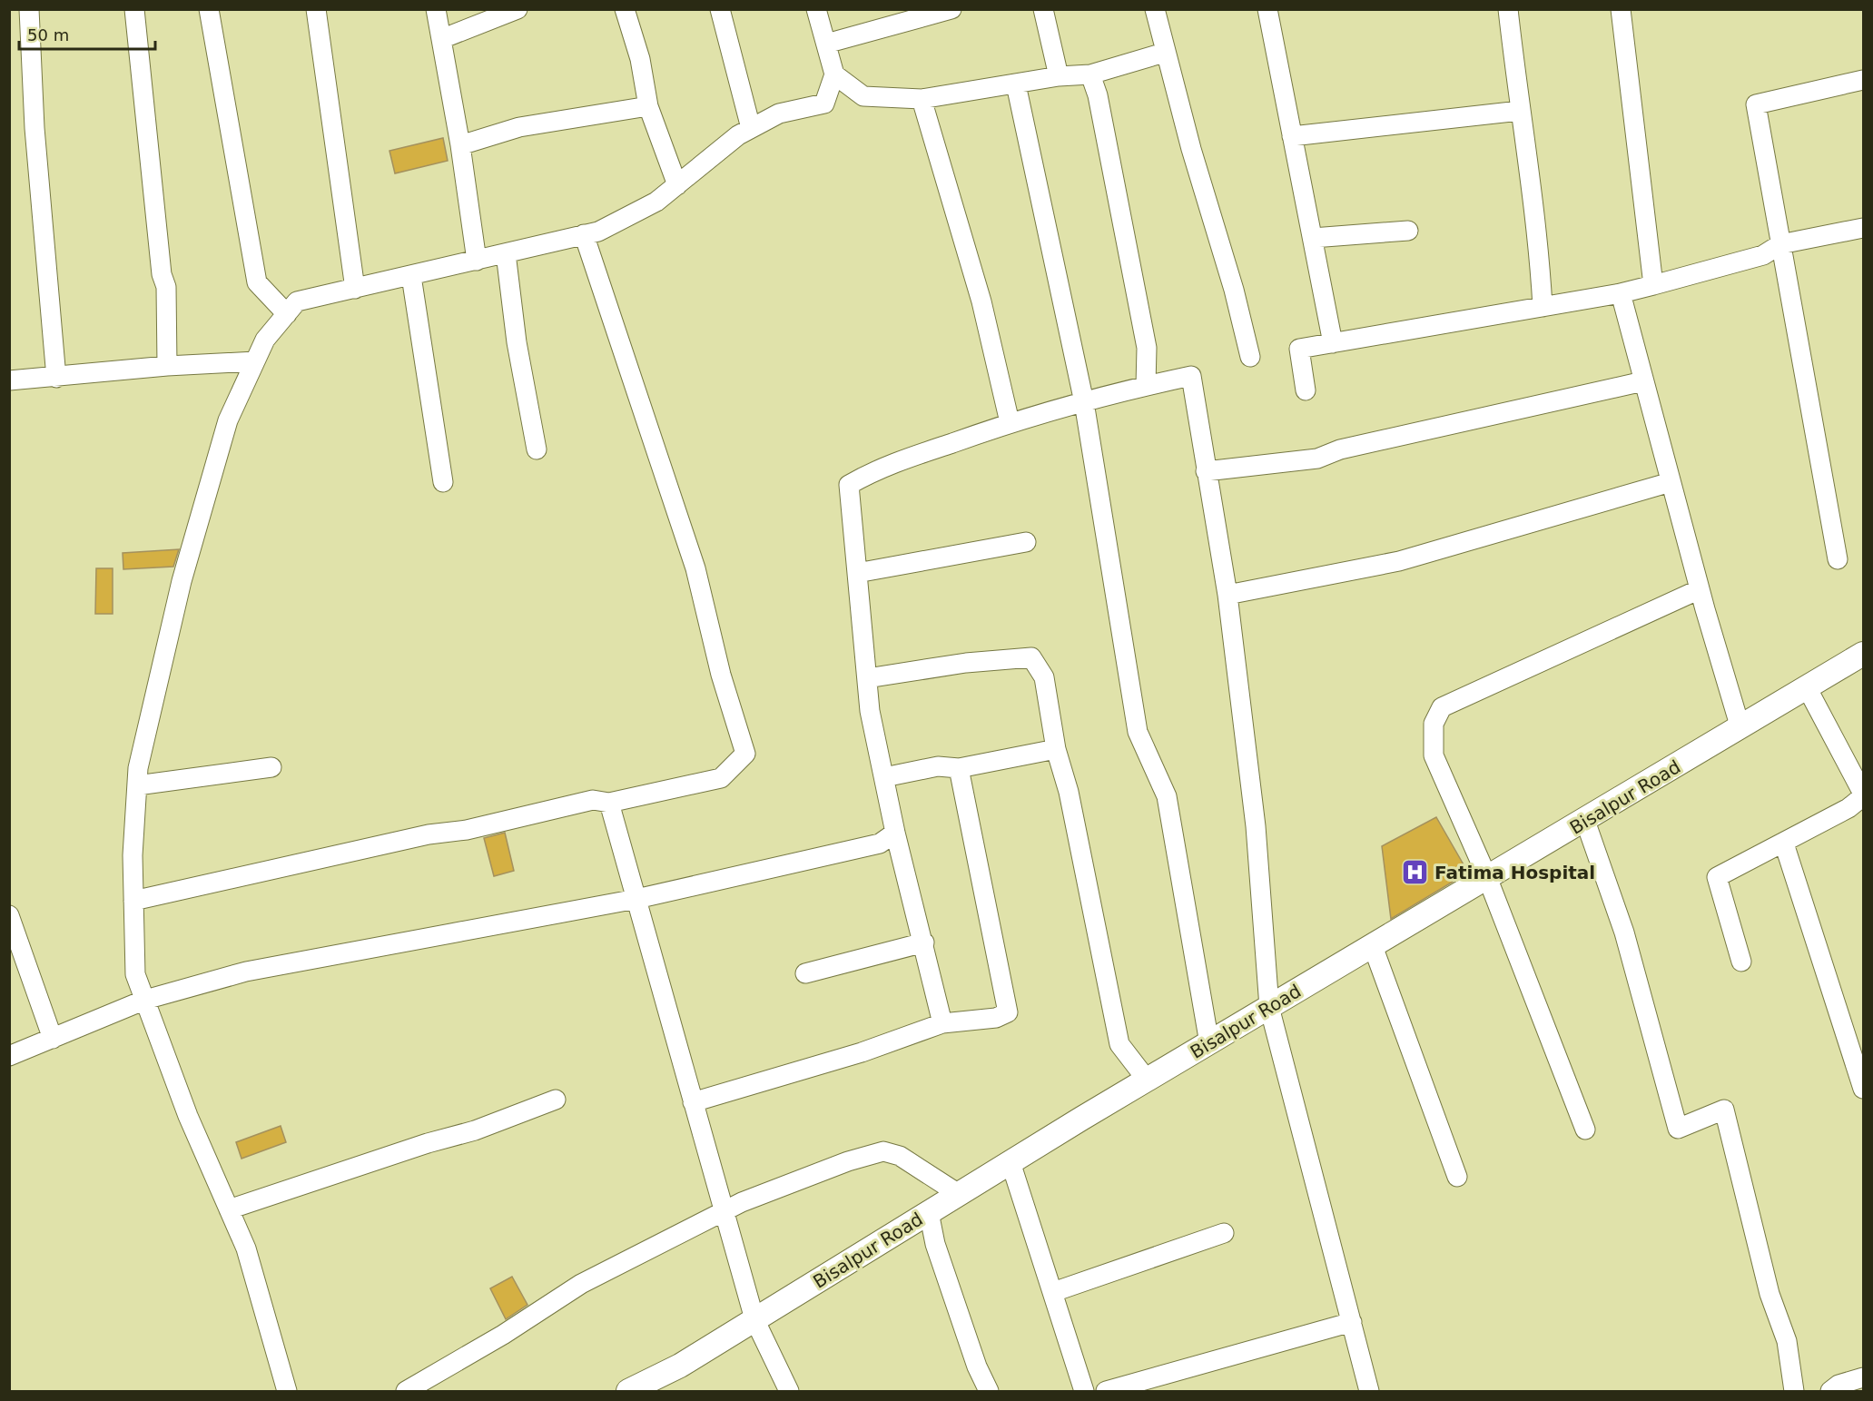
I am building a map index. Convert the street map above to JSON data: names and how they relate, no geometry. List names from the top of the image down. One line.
{"streets":{"main road":["Bisalpur Road"]},"places":{"hospital":["Fatima Hospital"]},"scale_bar":"50 m"}
